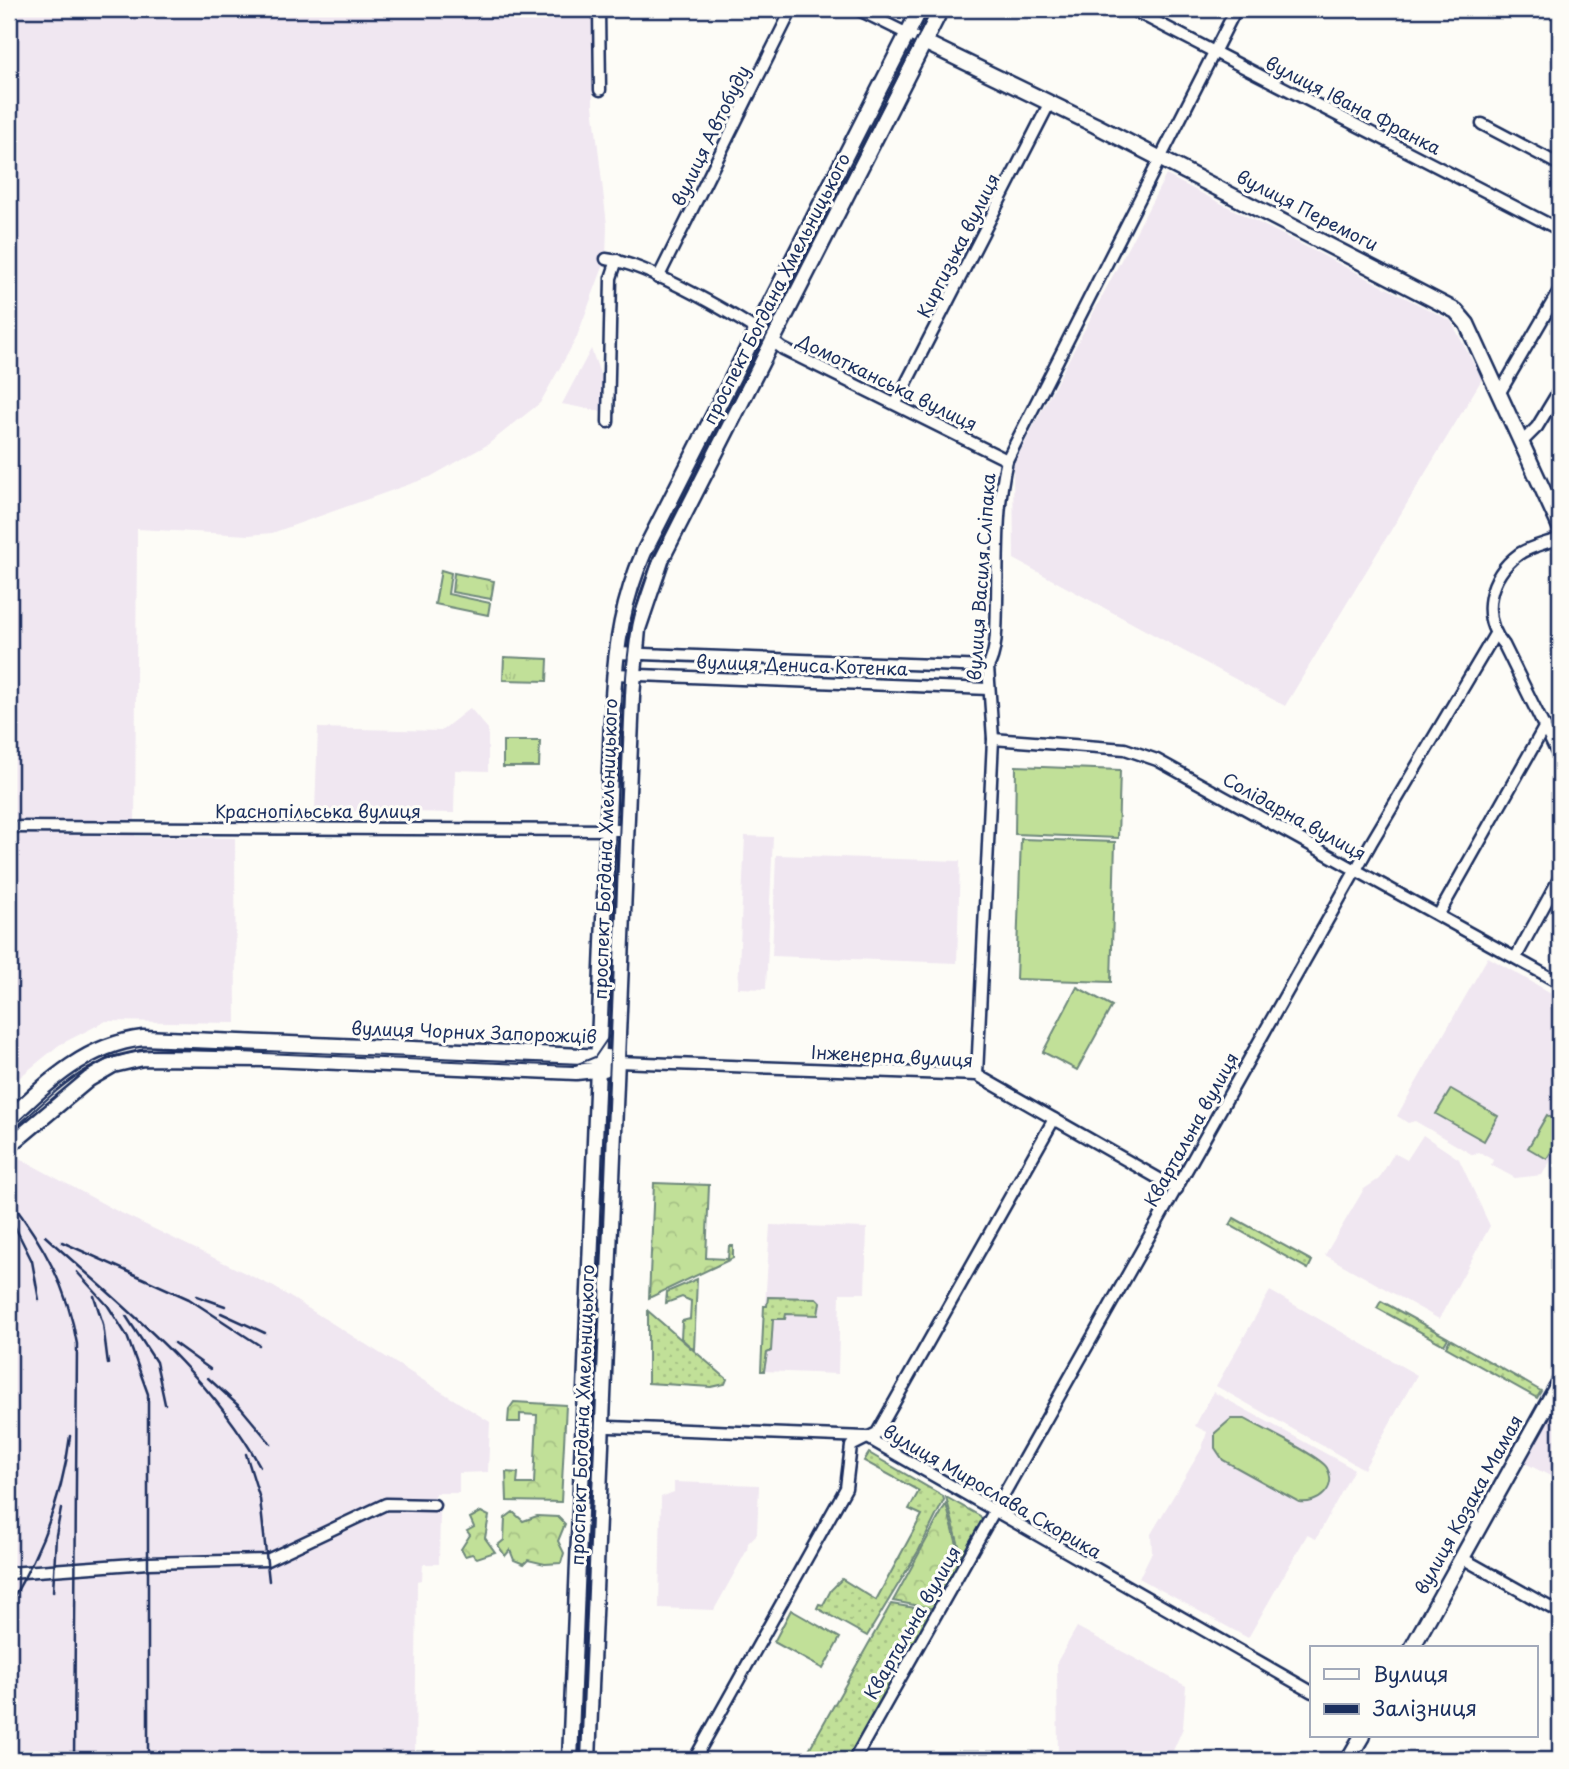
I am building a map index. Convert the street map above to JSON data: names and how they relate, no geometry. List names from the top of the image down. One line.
{"streets":{"main road":["вулиця Перемоги","проспект Богдана Хмельницького","вулиця Чорних Запорожців","вулиця Козака Мамая"],"street":["вулиця Івана Франка","вулиця Автобуду","Киргизька вулиця","Домотканська вулиця","вулиця Василя Сліпака","вулиця Дениса Котенка","Краснопільська вулиця","Солідарна вулиця","Інженерна вулиця","Квартальна вулиця","вулиця Мирослава Скорика"]},"crossings":[["вулиця Івана Франка","вулиця Василя Сліпака"],["вулиця Автобуду","Домотканська вулиця"],["вулиця Перемоги","Киргизька вулиця"],["вулиця Перемоги","проспект Богдана Хмельницького"],["вулиця Перемоги","вулиця Василя Сліпака"],["Киргизька вулиця","Домотканська вулиця"],["проспект Богдана Хмельницького","Домотканська вулиця"],["проспект Богдана Хмельницького","вулиця Дениса Котенка"],["проспект Богдана Хмельницького","Краснопільська вулиця"],["проспект Богдана Хмельницького","вулиця Чорних Запорожців"],["проспект Богдана Хмельницького","Інженерна вулиця"],["проспект Богдана Хмельницького","вулиця Мирослава Скорика"],["Домотканська вулиця","вулиця Василя Сліпака"],["вулиця Василя Сліпака","вулиця Дениса Котенка"],["вулиця Василя Сліпака","Солідарна вулиця"],["вулиця Василя Сліпака","Інженерна вулиця"],["Солідарна вулиця","Квартальна вулиця"],["вулиця Чорних Запорожців","Інженерна вулиця"],["Інженерна вулиця","Квартальна вулиця"],["Квартальна вулиця","вулиця Мирослава Скорика"]],"legend":["Вулиця","Залізниця"]}
